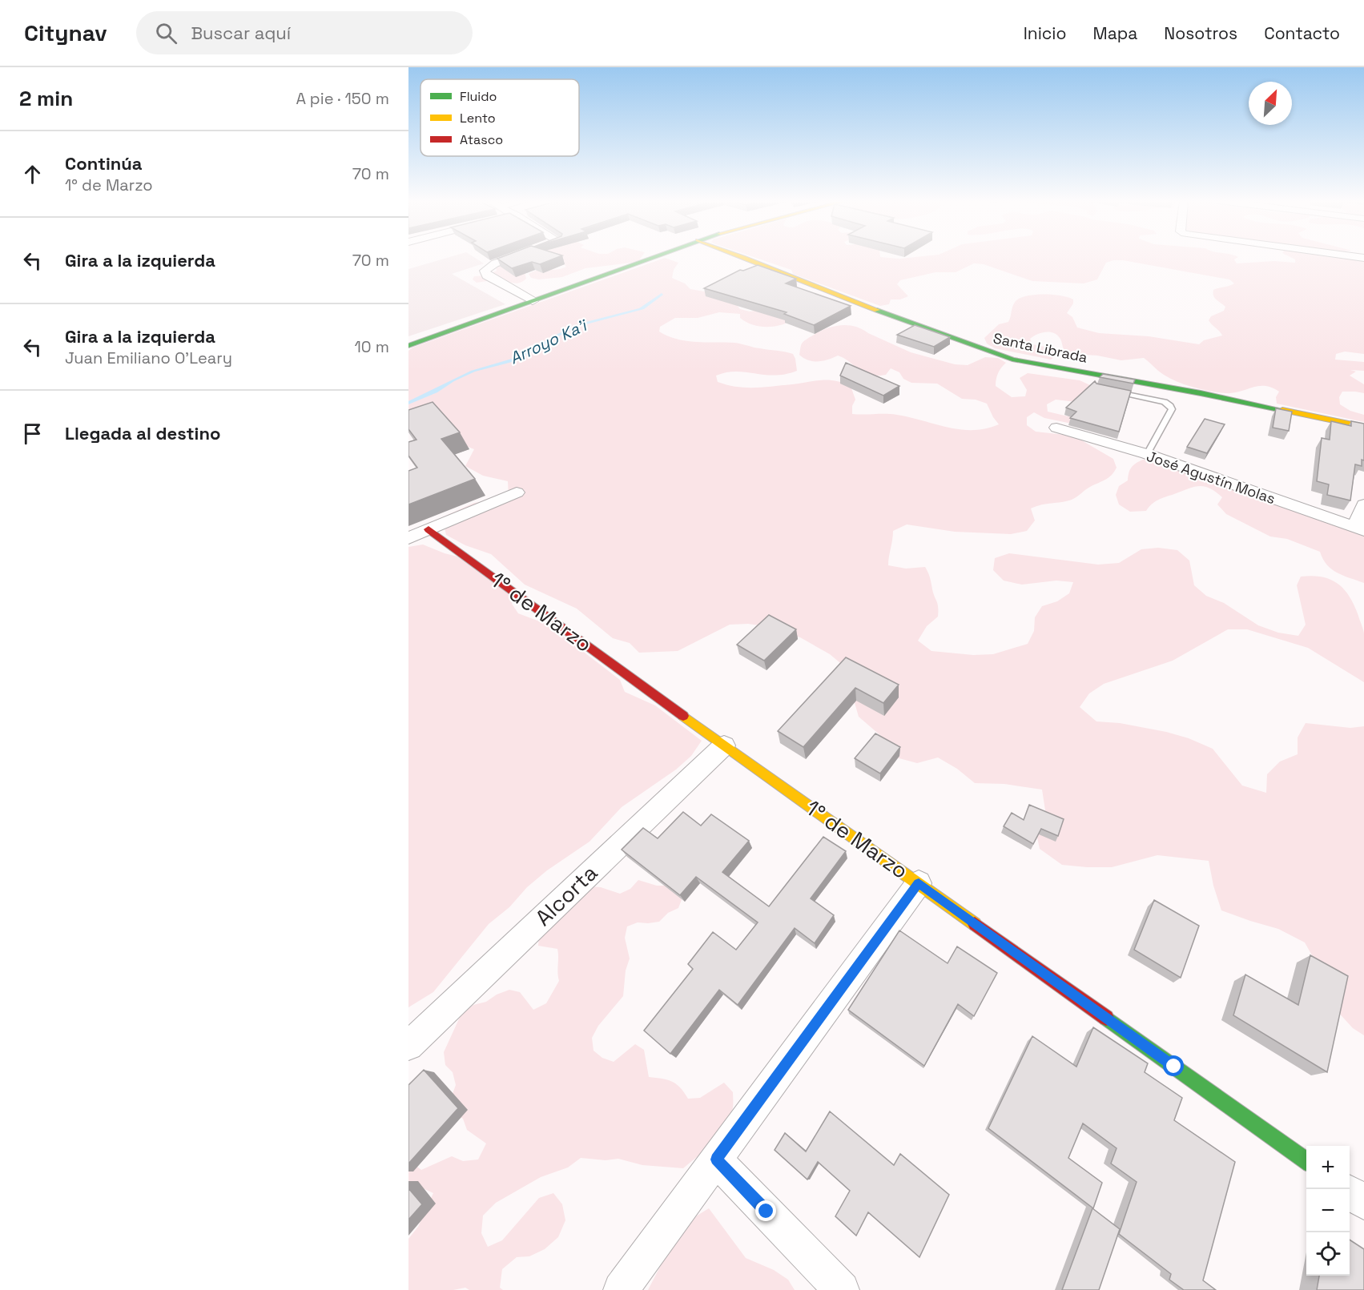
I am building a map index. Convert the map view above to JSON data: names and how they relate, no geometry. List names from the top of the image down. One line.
{"streets":{"street":["Santa Librada","José Agustín Molas","1° de Marzo","Alcorta"]},"crossings":[["1° de Marzo","Alcorta"]],"water":["Arroyo Ka'i"],"legend":["Fluido","Lento","Atasco"],"north":"top right","page":{"header":"Citynav","search":"Buscar aquí","nav":["Inicio","Mapa","Nosotros","Contacto"],"heading":["2 min","A pie · 150 m"],"list":[["Continúa","1° de Marzo","70 m"],["Gira a la izquierda","70 m"],["Gira a la izquierda","Juan Emiliano O'Leary","10 m"],"Llegada al destino"],"map_buttons":["+","−"]}}
